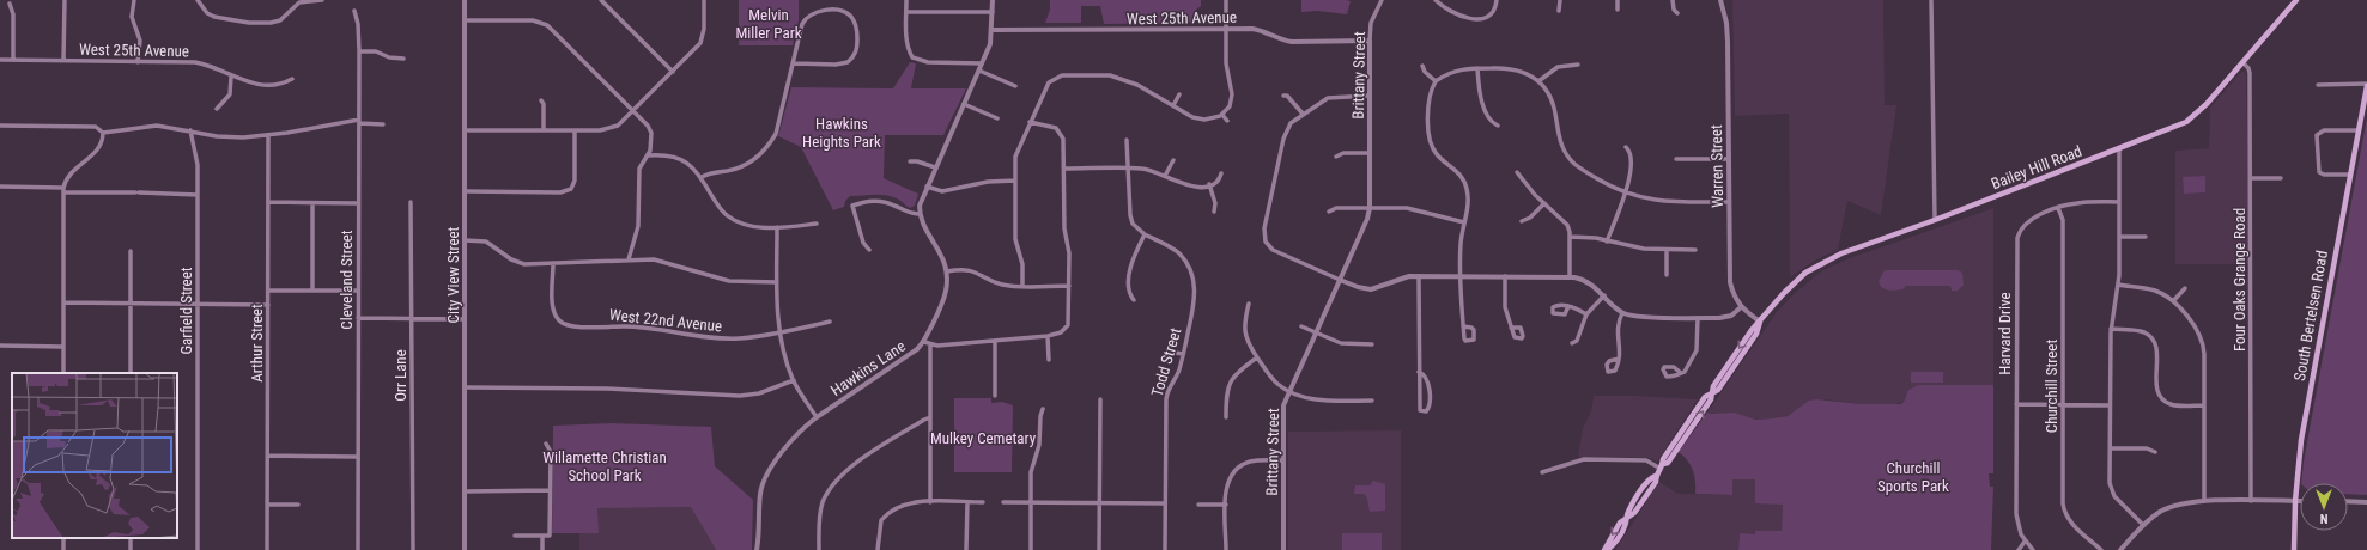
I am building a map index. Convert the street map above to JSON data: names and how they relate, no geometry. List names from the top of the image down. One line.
{"streets":{"main road":["Bailey Hill Road","South Bertelsen Road"],"street":["West 25th Avenue","Brittany Street","Warren Street","City View Street","Cleveland Street","Four Oaks Grange Road","Garfield Street","West 22nd Avenue","Harvard Drive","Arthur Street","Todd Street","Hawkins Lane","Orr Lane","Churchill Street"]},"crossings":[["West 25th Avenue","Brittany Street"],["Bailey Hill Road","Four Oaks Grange Road"],["Harvard Drive","Churchill Street"]],"parks":["Melvin Miller Park","Hawkins Heights Park","Mulkey Cemetary","Willamette Christian School Park","Churchill Sports Park"],"north":"bottom"}
